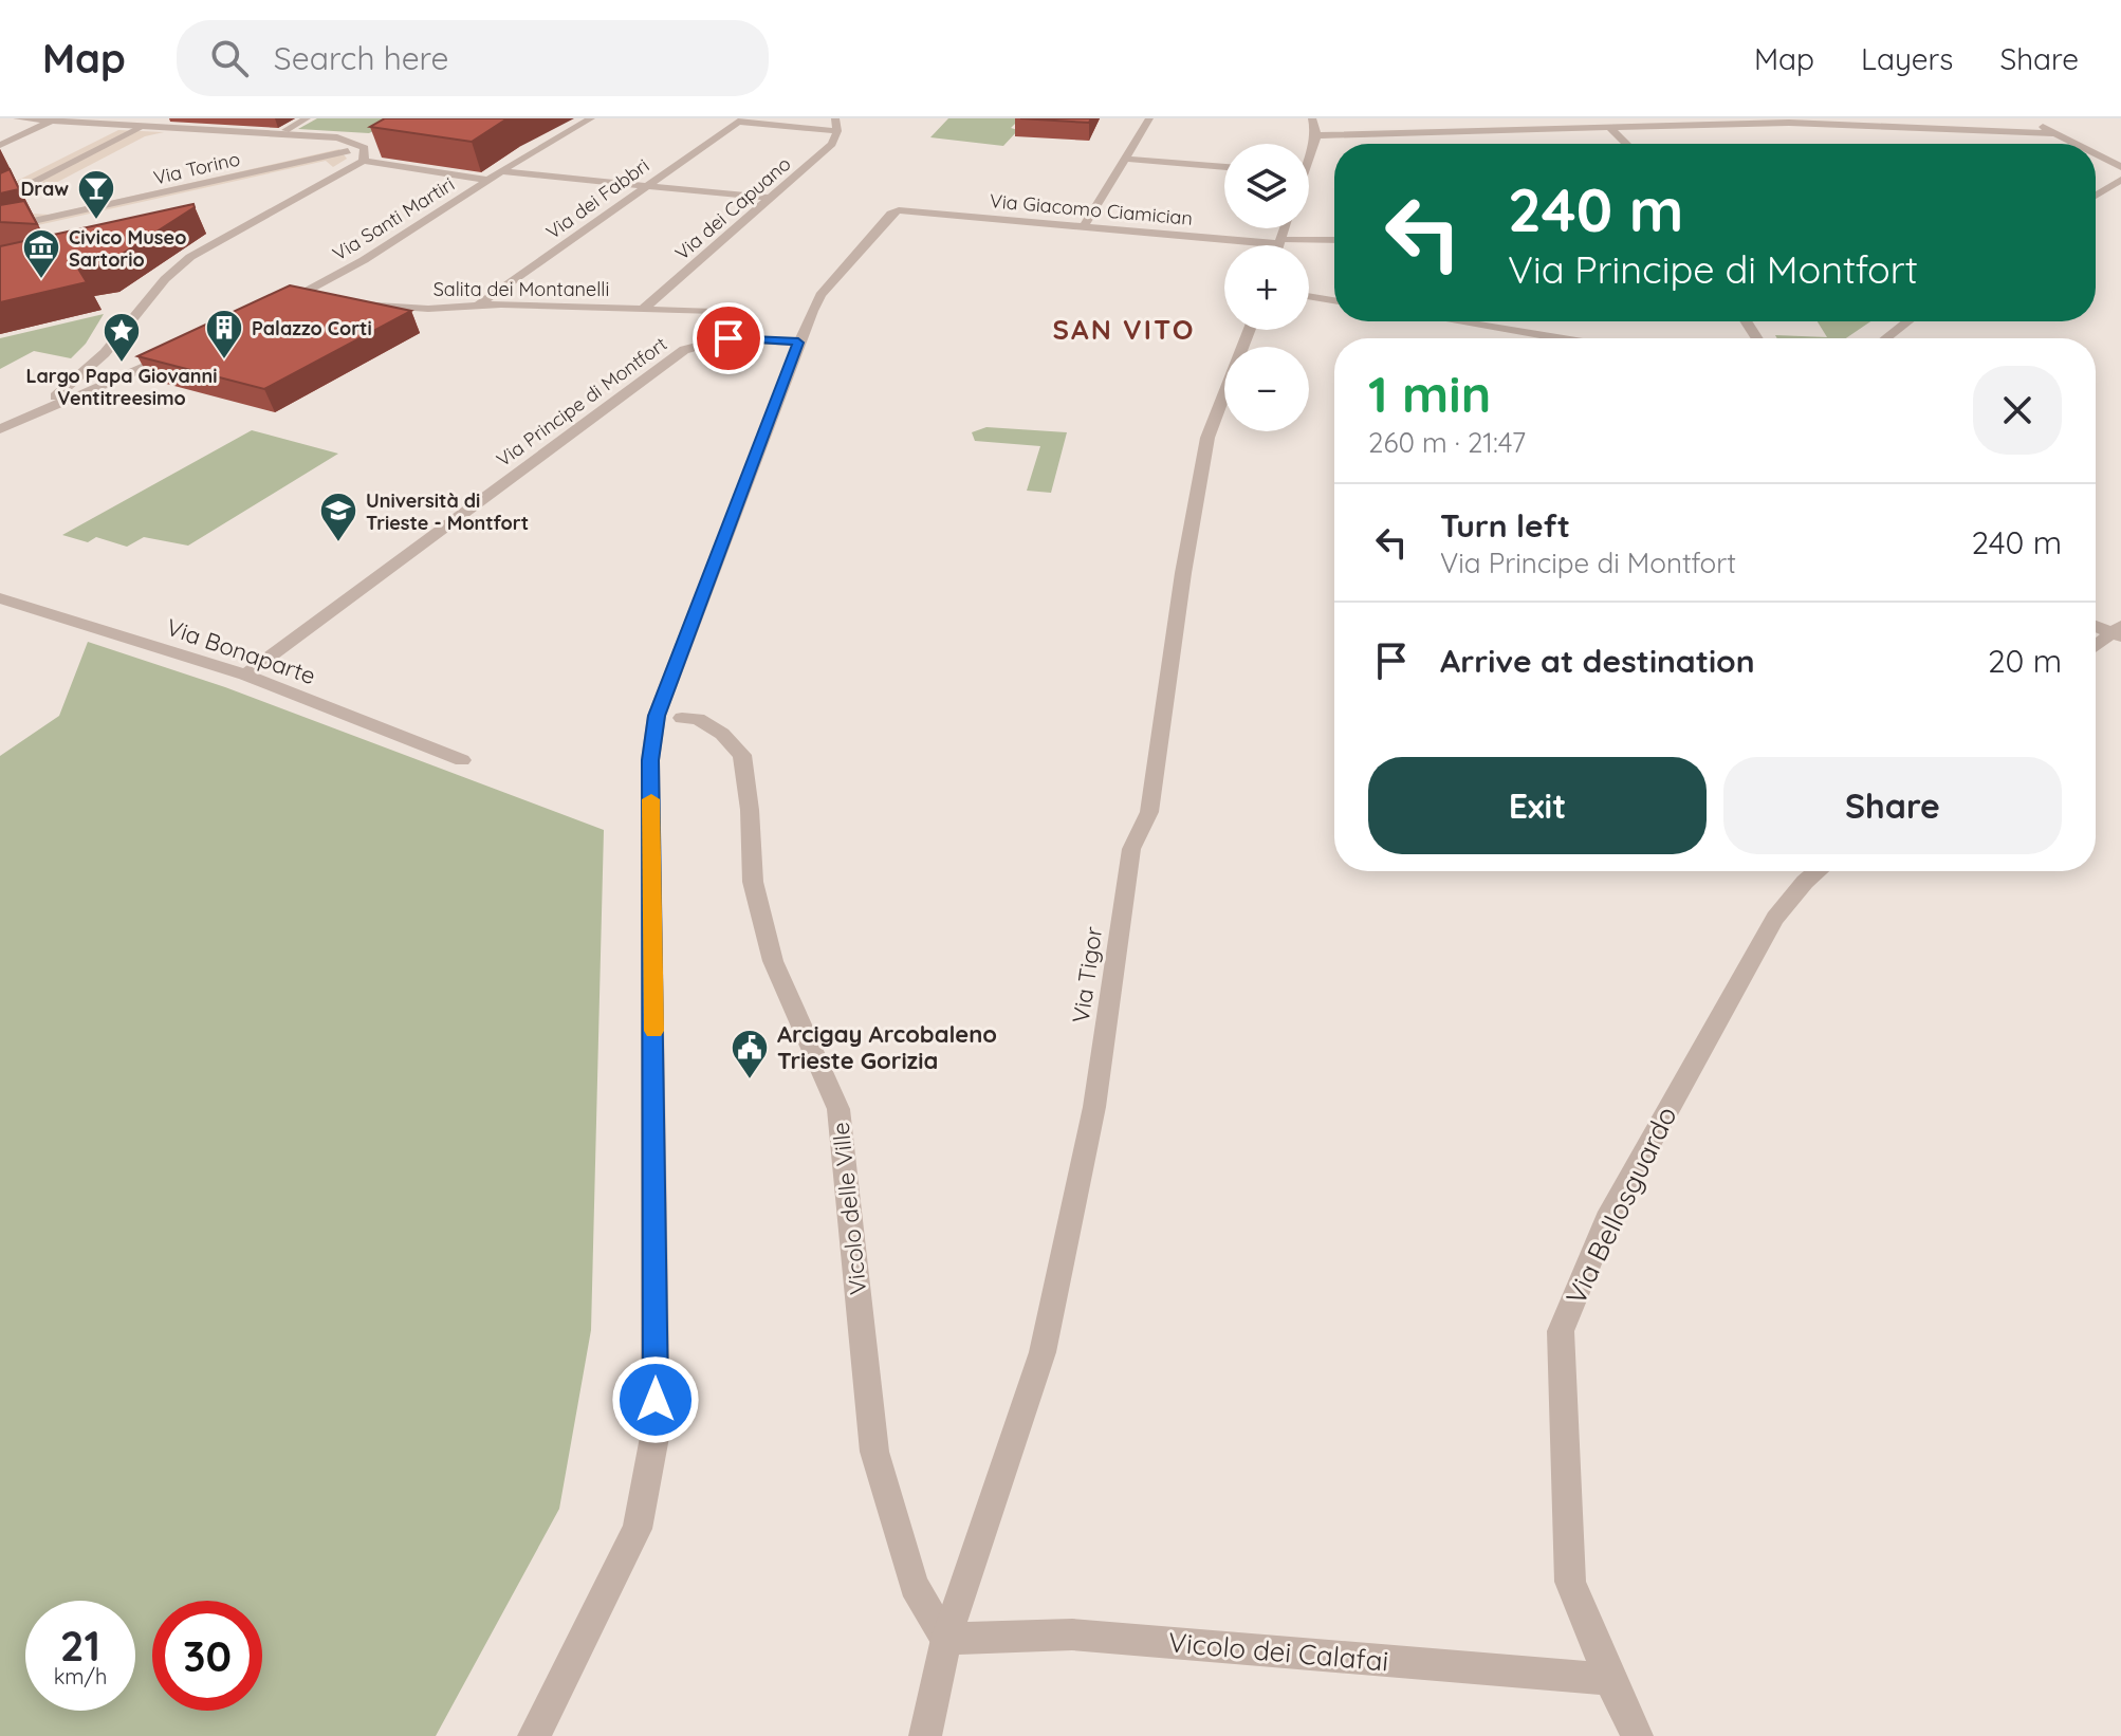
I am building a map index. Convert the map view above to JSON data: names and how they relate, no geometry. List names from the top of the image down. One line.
{"streets":{"street":["Via Torino","Via dei Fabbri","Via dei Capuano","Via Giacomo Ciamician","Via Santi Martiri","Salita dei Montanelli","Via Principe di Montfort","Via Bonaparte","Via Tigor","Via Bellosguardo","Vicolo delle Ville","Vicolo dei Calafai"]},"crossings":[["Via dei Fabbri","Salita dei Montanelli"],["Via dei Capuano","Salita dei Montanelli"],["Via Giacomo Ciamician","Via Principe di Montfort"],["Via Principe di Montfort","Via Bonaparte"],["Via Tigor","Vicolo delle Ville"],["Via Tigor","Vicolo dei Calafai"],["Via Bellosguardo","Vicolo dei Calafai"],["Vicolo delle Ville","Vicolo dei Calafai"]],"districts":["SAN VITO"],"places":{"bar":["Draw"],"museum":["Civico Museo Sartorio"],"building":["Palazzo Corti"],"place":["Largo Papa Giovanni Ventitreesimo"],"school or university":["Università di Trieste - Montfort"],"public building":["Arcigay Arcobaleno Trieste Gorizia"]},"page":{"header":"Map","search":"Search here","nav":["Map","Layers","Share"],"map_buttons":["+","−"],"turn":["240 m","Via Principe di Montfort"],"heading":["1 min","260 m · 21:47"],"list":[{"name":"Turn left","note":"Via Principe di Montfort","value":"240 m"},{"name":"Arrive at destination","value":"20 m"}],"buttons":["Exit","Share"],"speed":"21 km/h","limit":"30"}}
